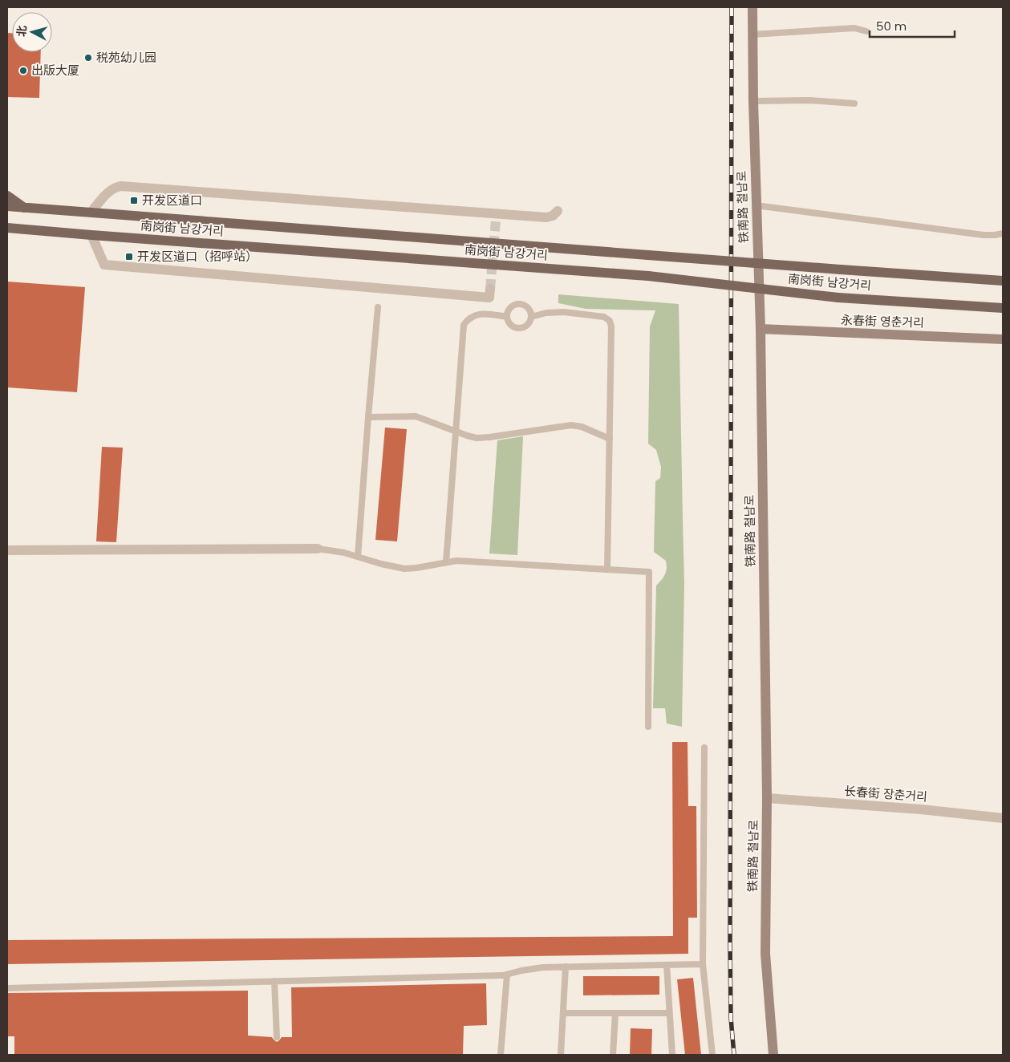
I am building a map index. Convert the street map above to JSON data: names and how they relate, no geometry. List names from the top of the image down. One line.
{"streets":{"main road":["南岗街 남강거리"],"street":["铁南路 철남로","永春街 영춘거리","长春街 장춘거리"]},"crossings":[["铁南路 철남로","永春街 영춘거리"],["铁南路 철남로","长春街 장춘거리"]],"places":{"other":["税苑幼儿园","出版大厦"],"transit":["开发区道口","开发区道口（招呼站）"]},"scale_bar":"50 m","north":"left"}
